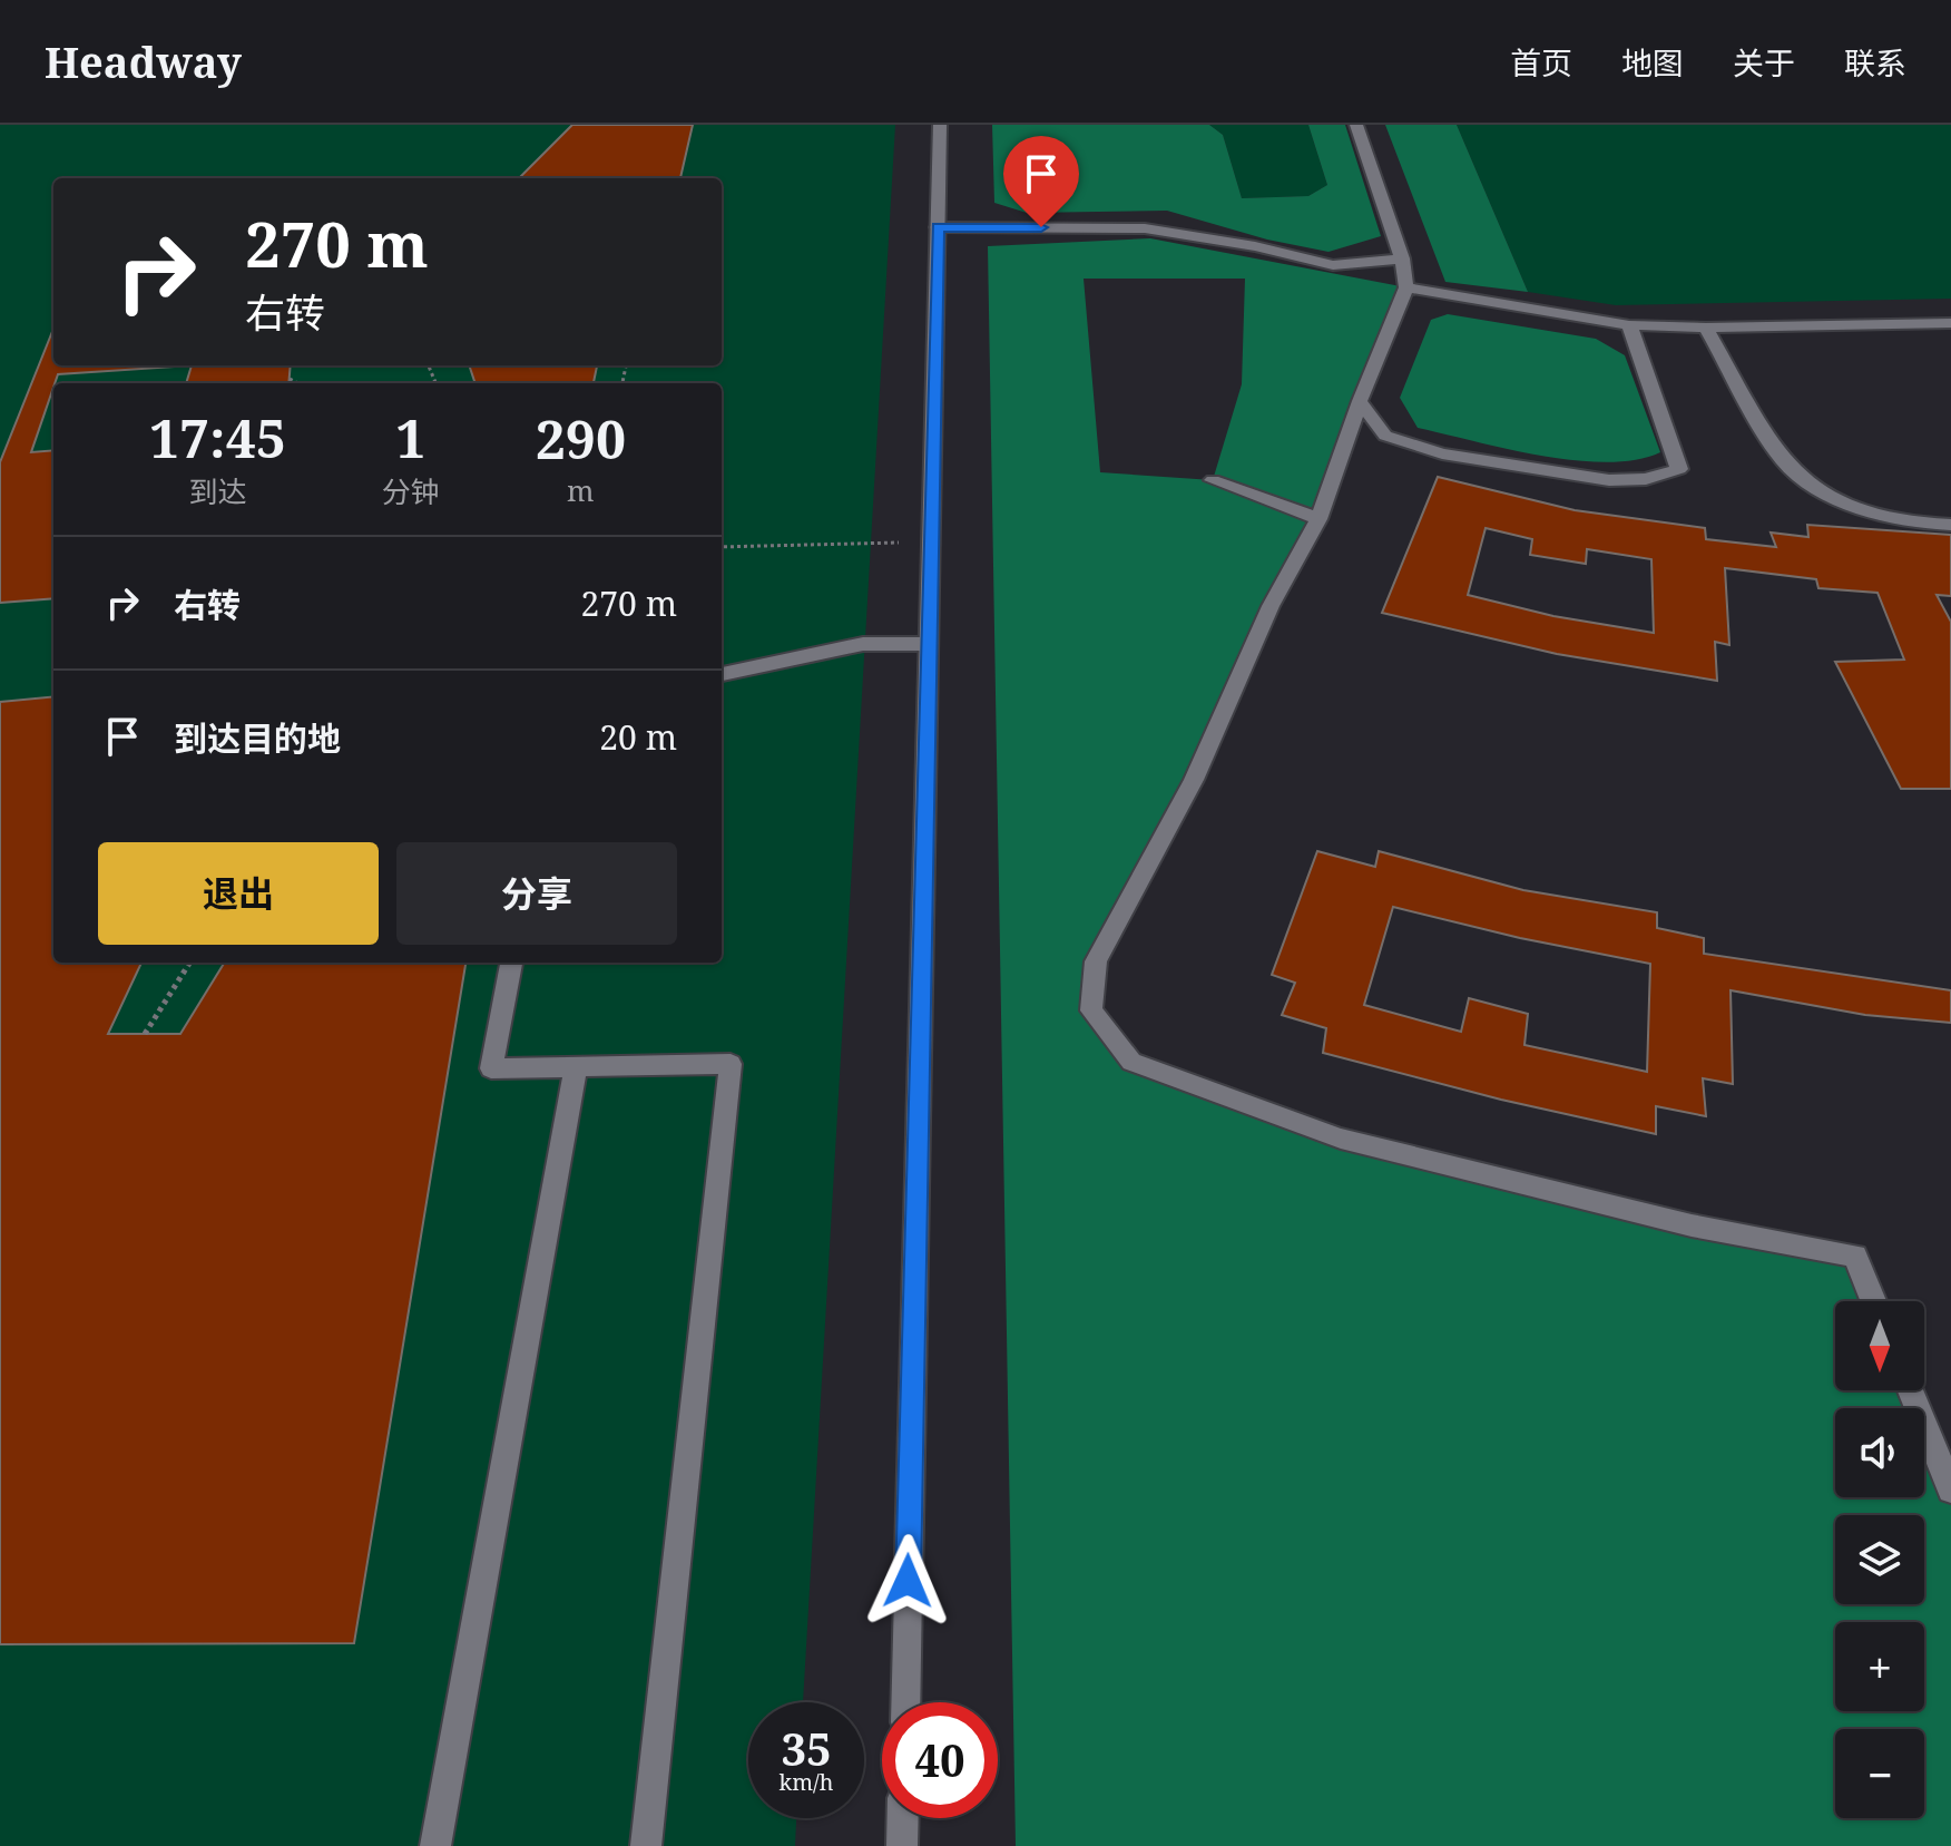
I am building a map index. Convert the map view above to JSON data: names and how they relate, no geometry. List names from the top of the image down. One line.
{"north":"bottom","page":{"header":"Headway","nav":["首页","地图","关于","联系"],"turn":["270 m","右转"],"eta":["17:45","到达","1","分钟","290","m"],"list":[{"name":"右转","value":"270 m"},{"name":"到达目的地","value":"20 m"}],"buttons":["退出","分享"],"map_buttons":["+","−"],"speed":"35 km/h","limit":"40"}}
